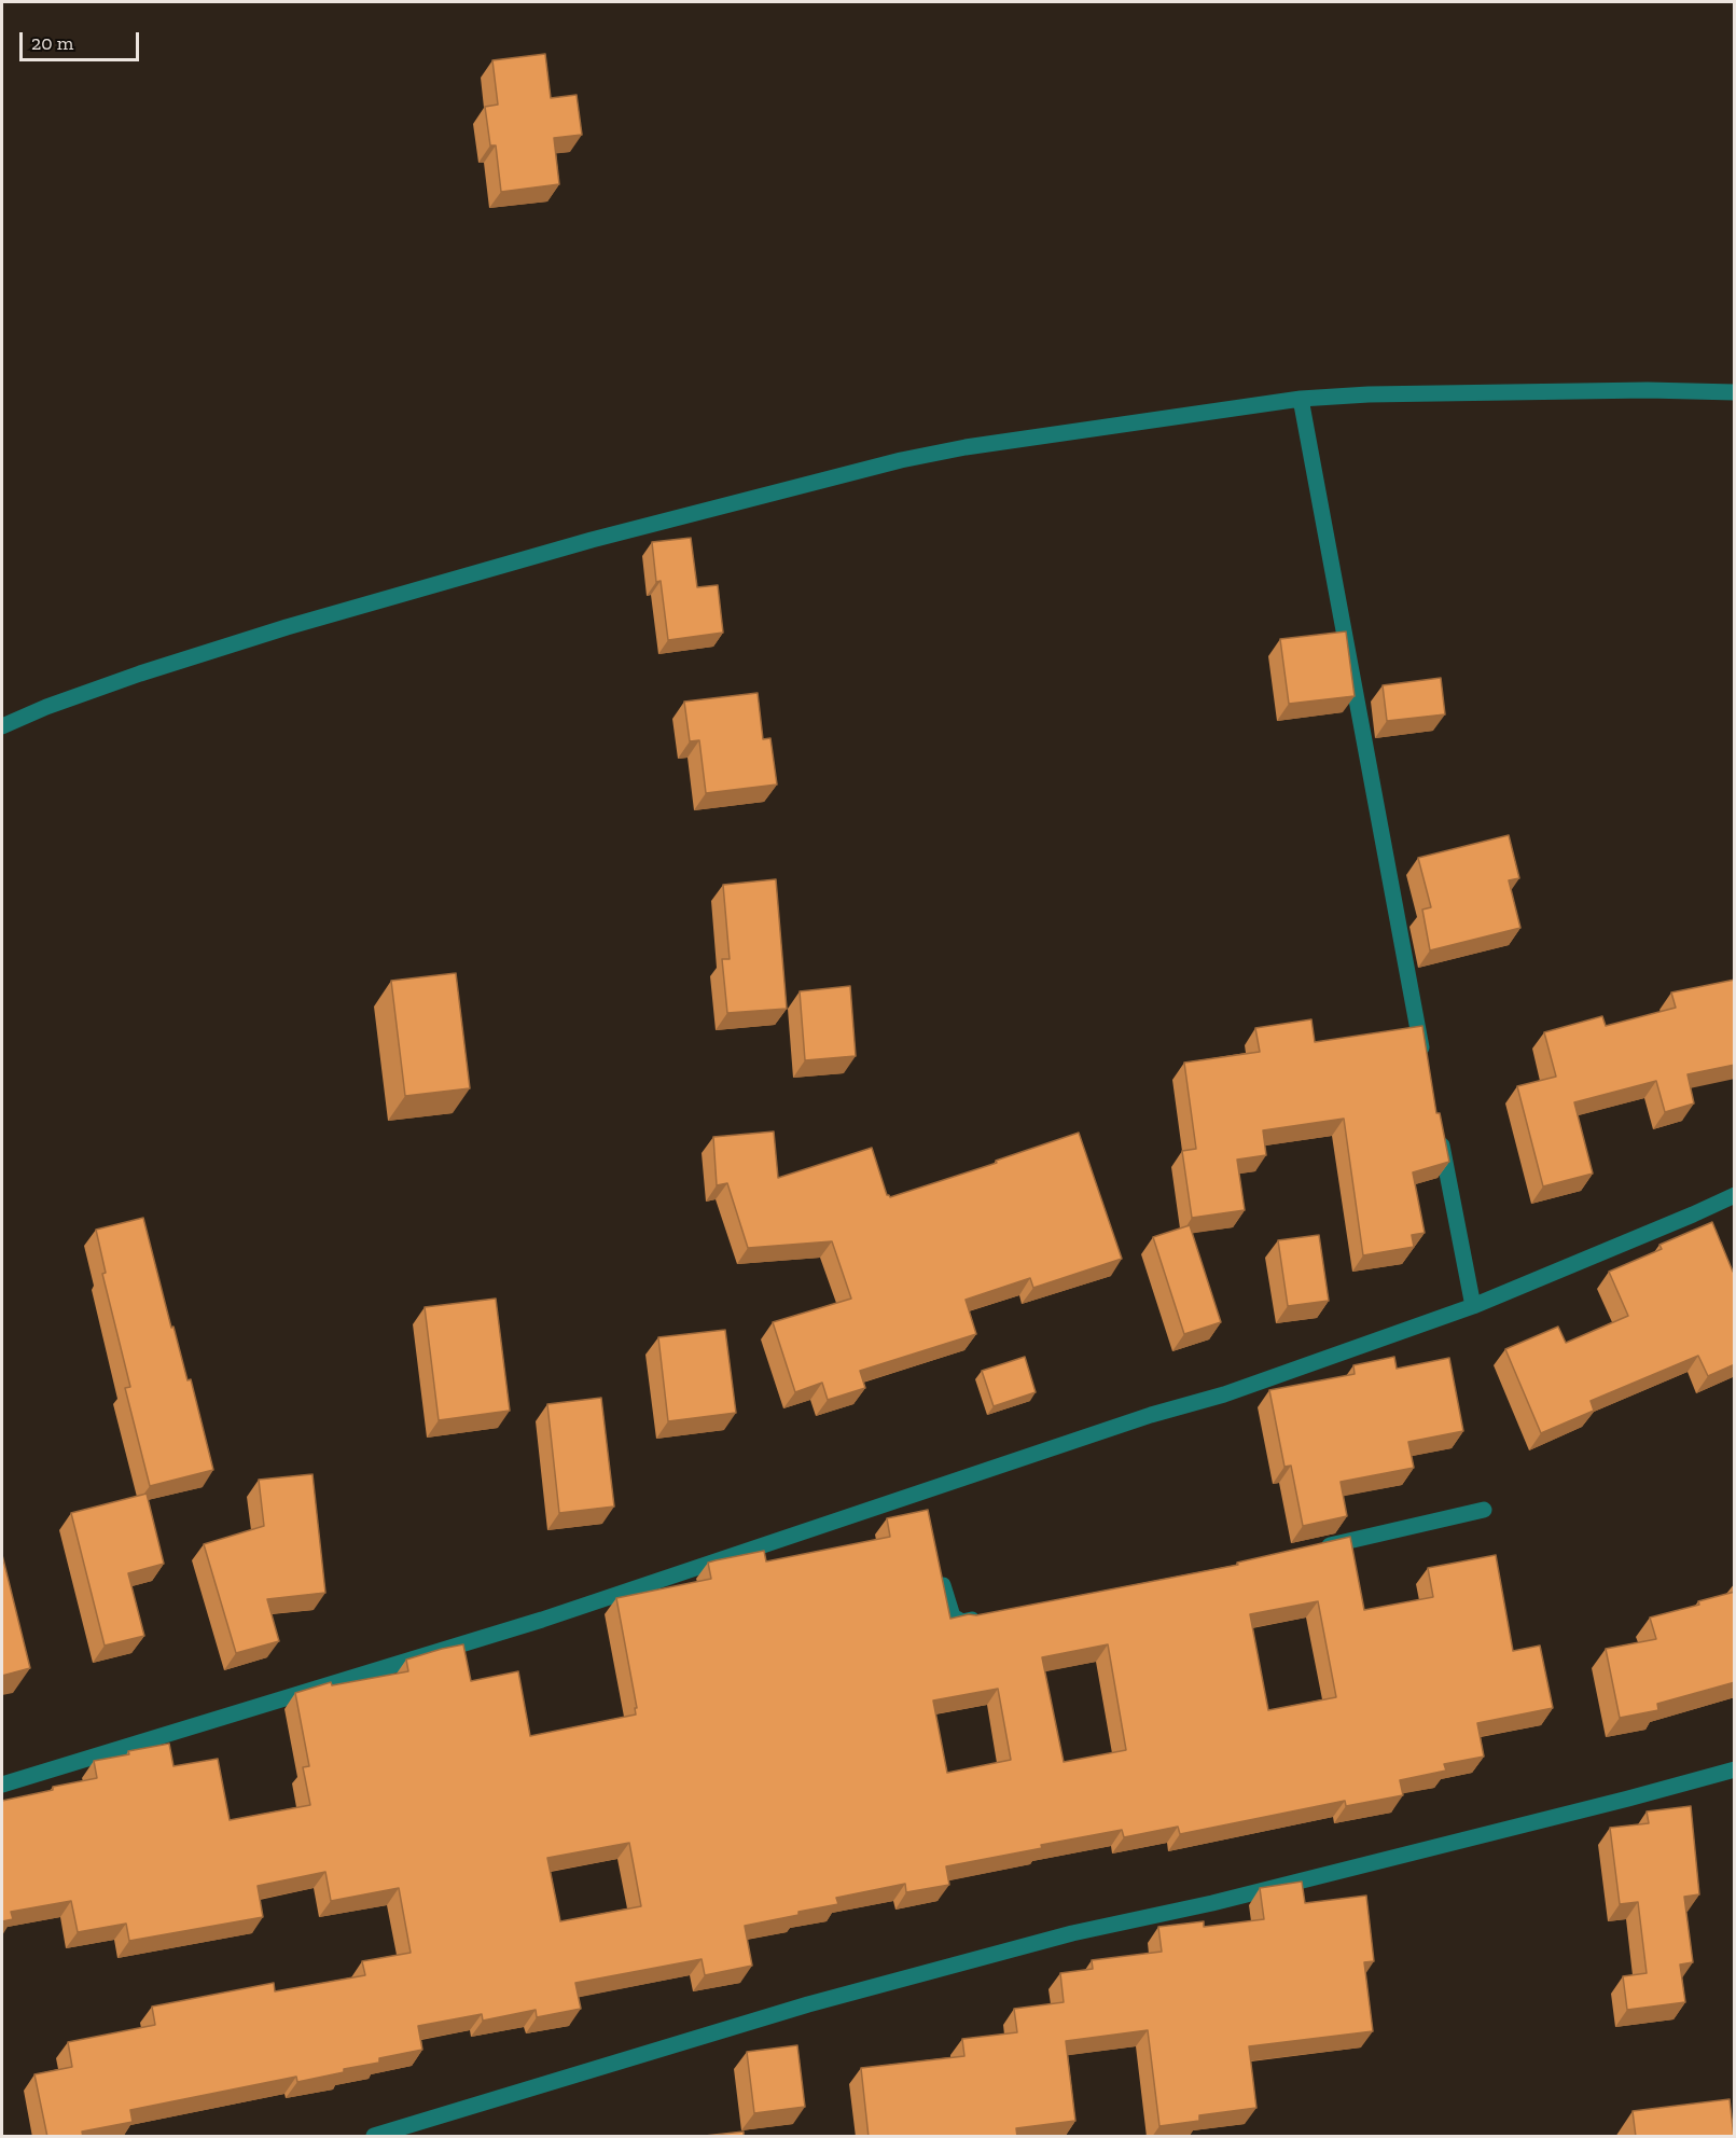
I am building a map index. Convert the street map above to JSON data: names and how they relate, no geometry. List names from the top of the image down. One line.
{"scale_bar":"20 m"}
